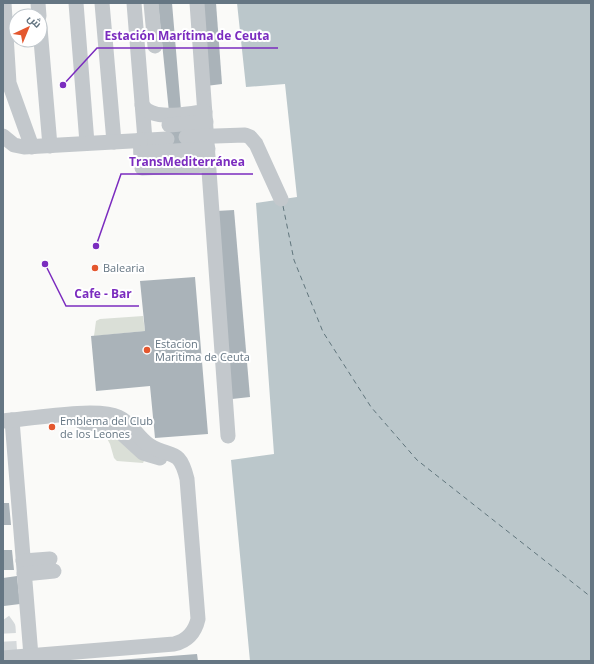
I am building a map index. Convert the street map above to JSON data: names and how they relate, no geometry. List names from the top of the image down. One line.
{"places":["Estación Marítima de Ceuta","TransMediterránea","Cafe - Bar","Balearia","Estacion Maritima de Ceuta","Emblema del Club de los Leones"],"north":"top right"}
